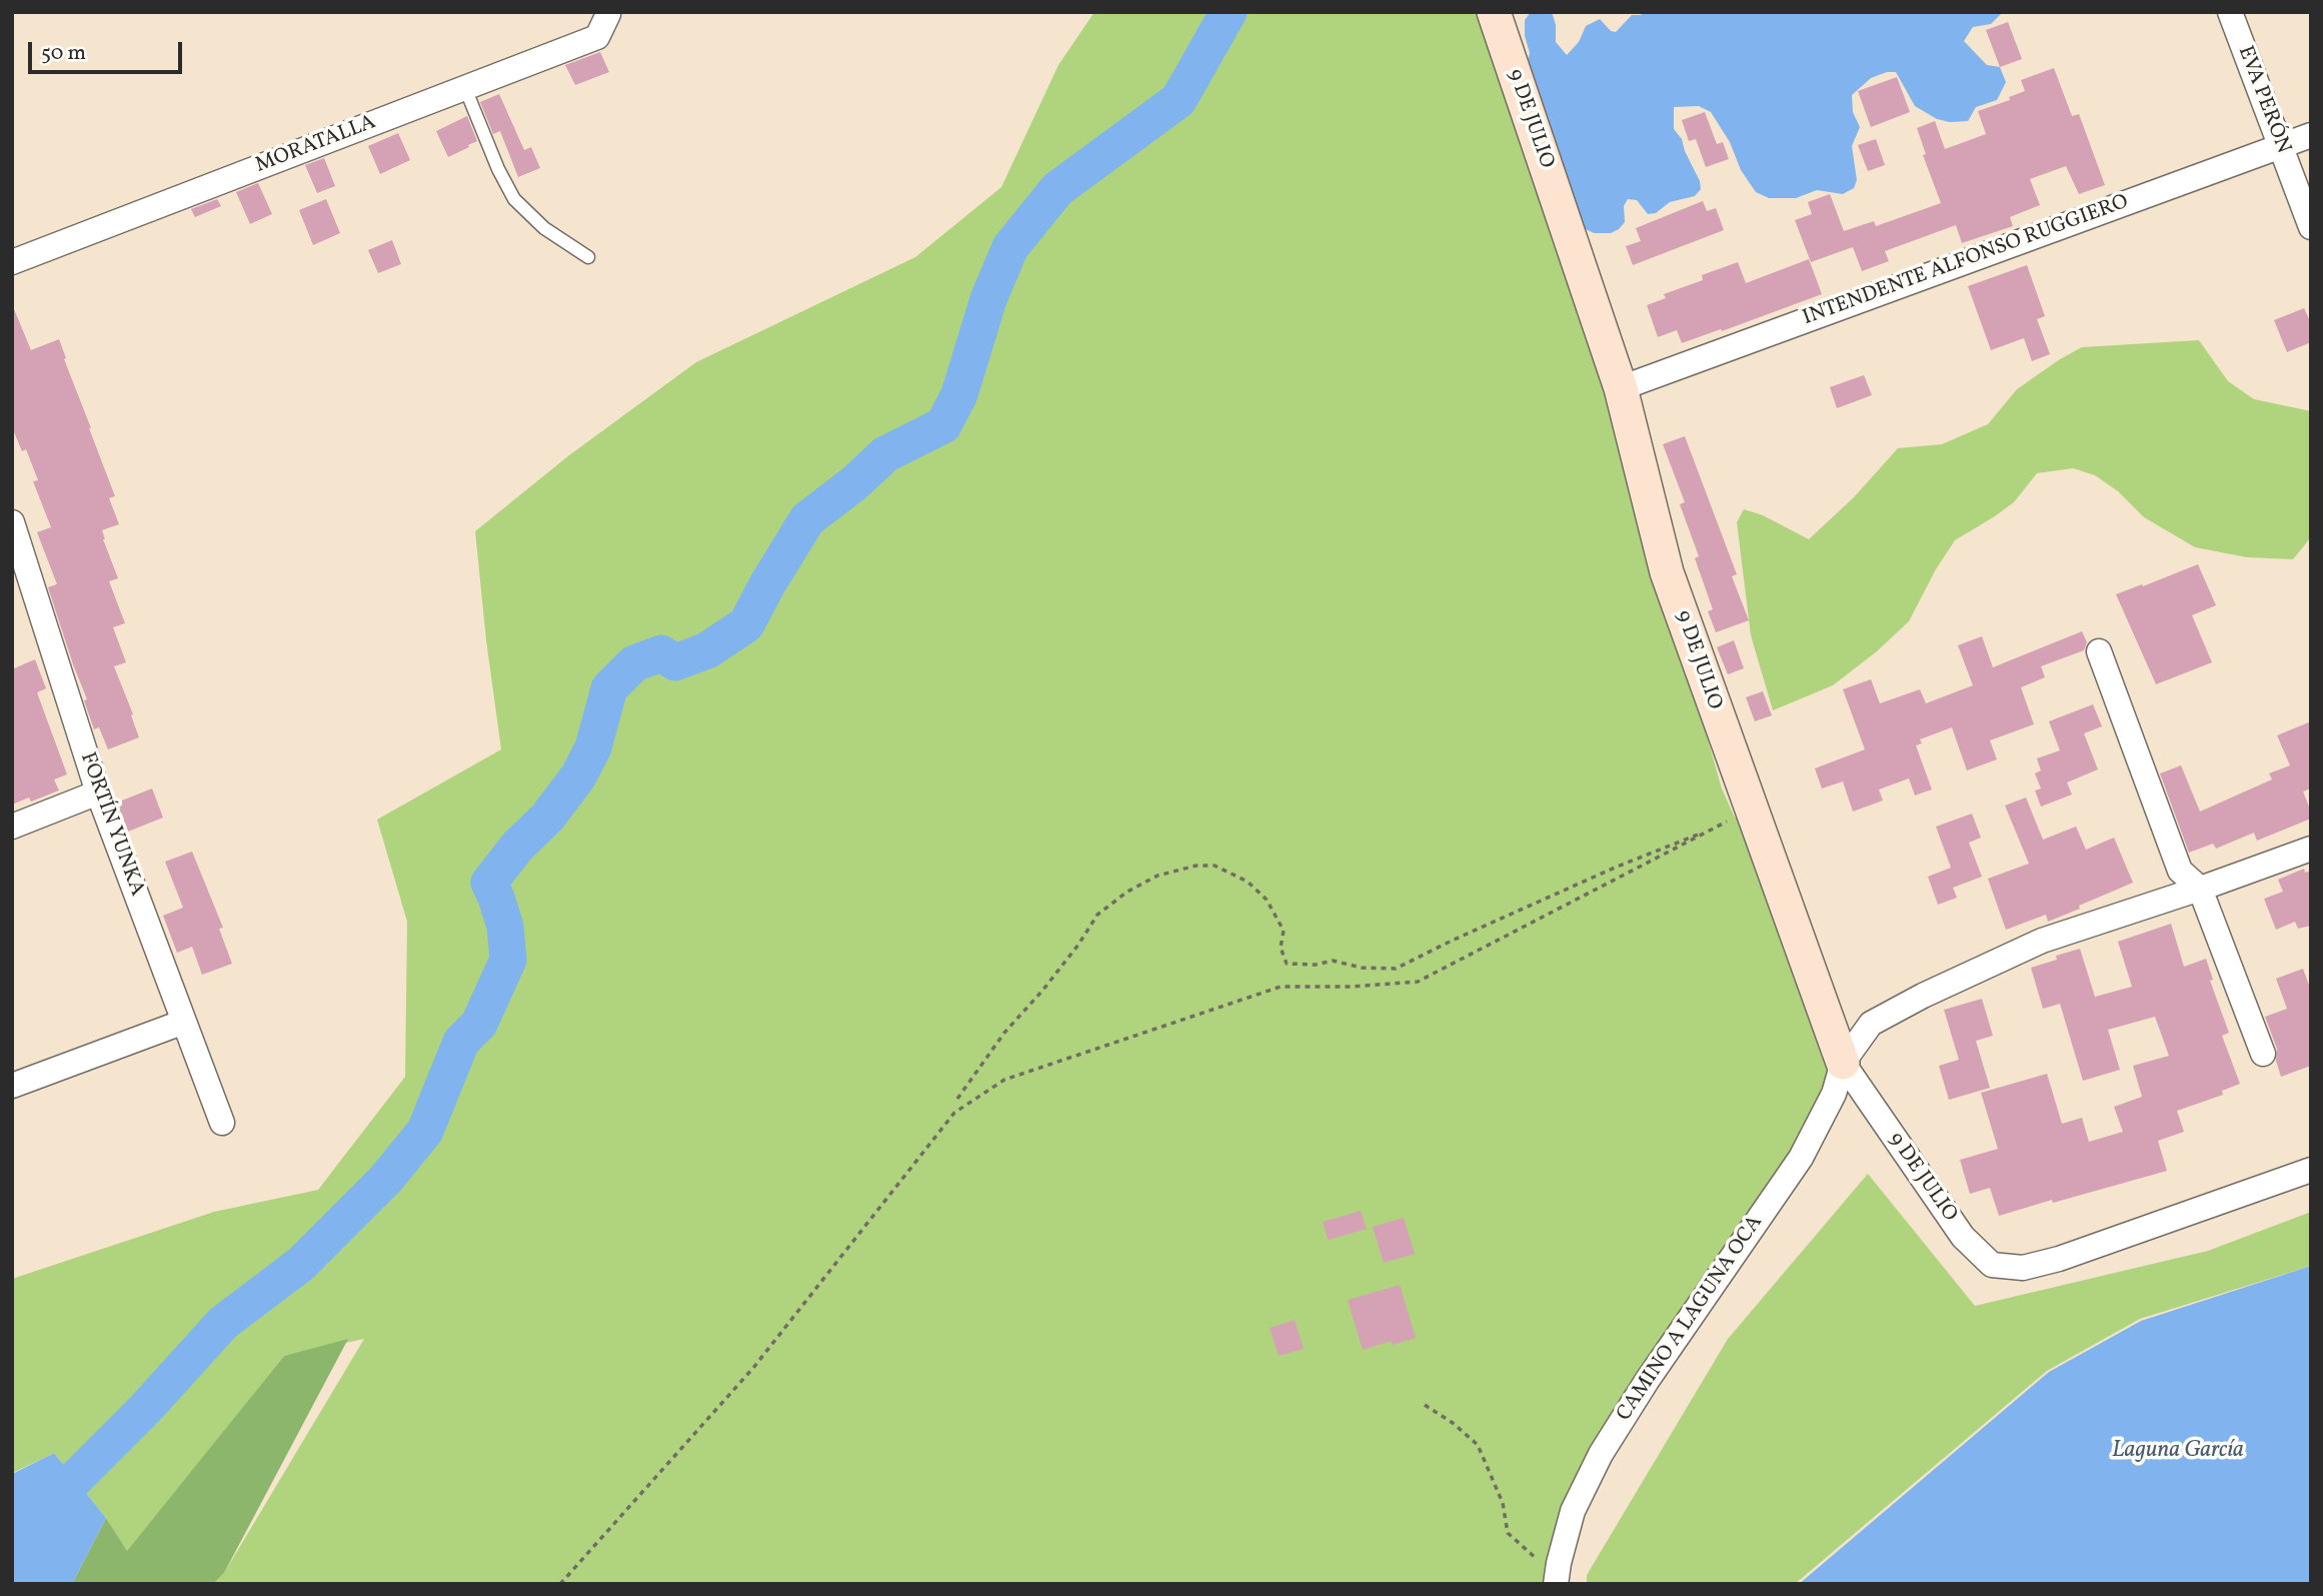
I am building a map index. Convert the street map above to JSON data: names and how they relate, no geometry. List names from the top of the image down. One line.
{"streets":{"main road":["9 DE JULIO"],"street":["EVA PERÓN","MORATALLA","INTENDENTE ALFONSO RUGGIERO","FORTÍN YUNKA","CAMINO A LAGUNA OCA"]},"crossings":[["EVA PERÓN","INTENDENTE ALFONSO RUGGIERO"],["9 DE JULIO","INTENDENTE ALFONSO RUGGIERO"],["9 DE JULIO","CAMINO A LAGUNA OCA"]],"water":["Laguna García"],"scale_bar":"50 m"}
